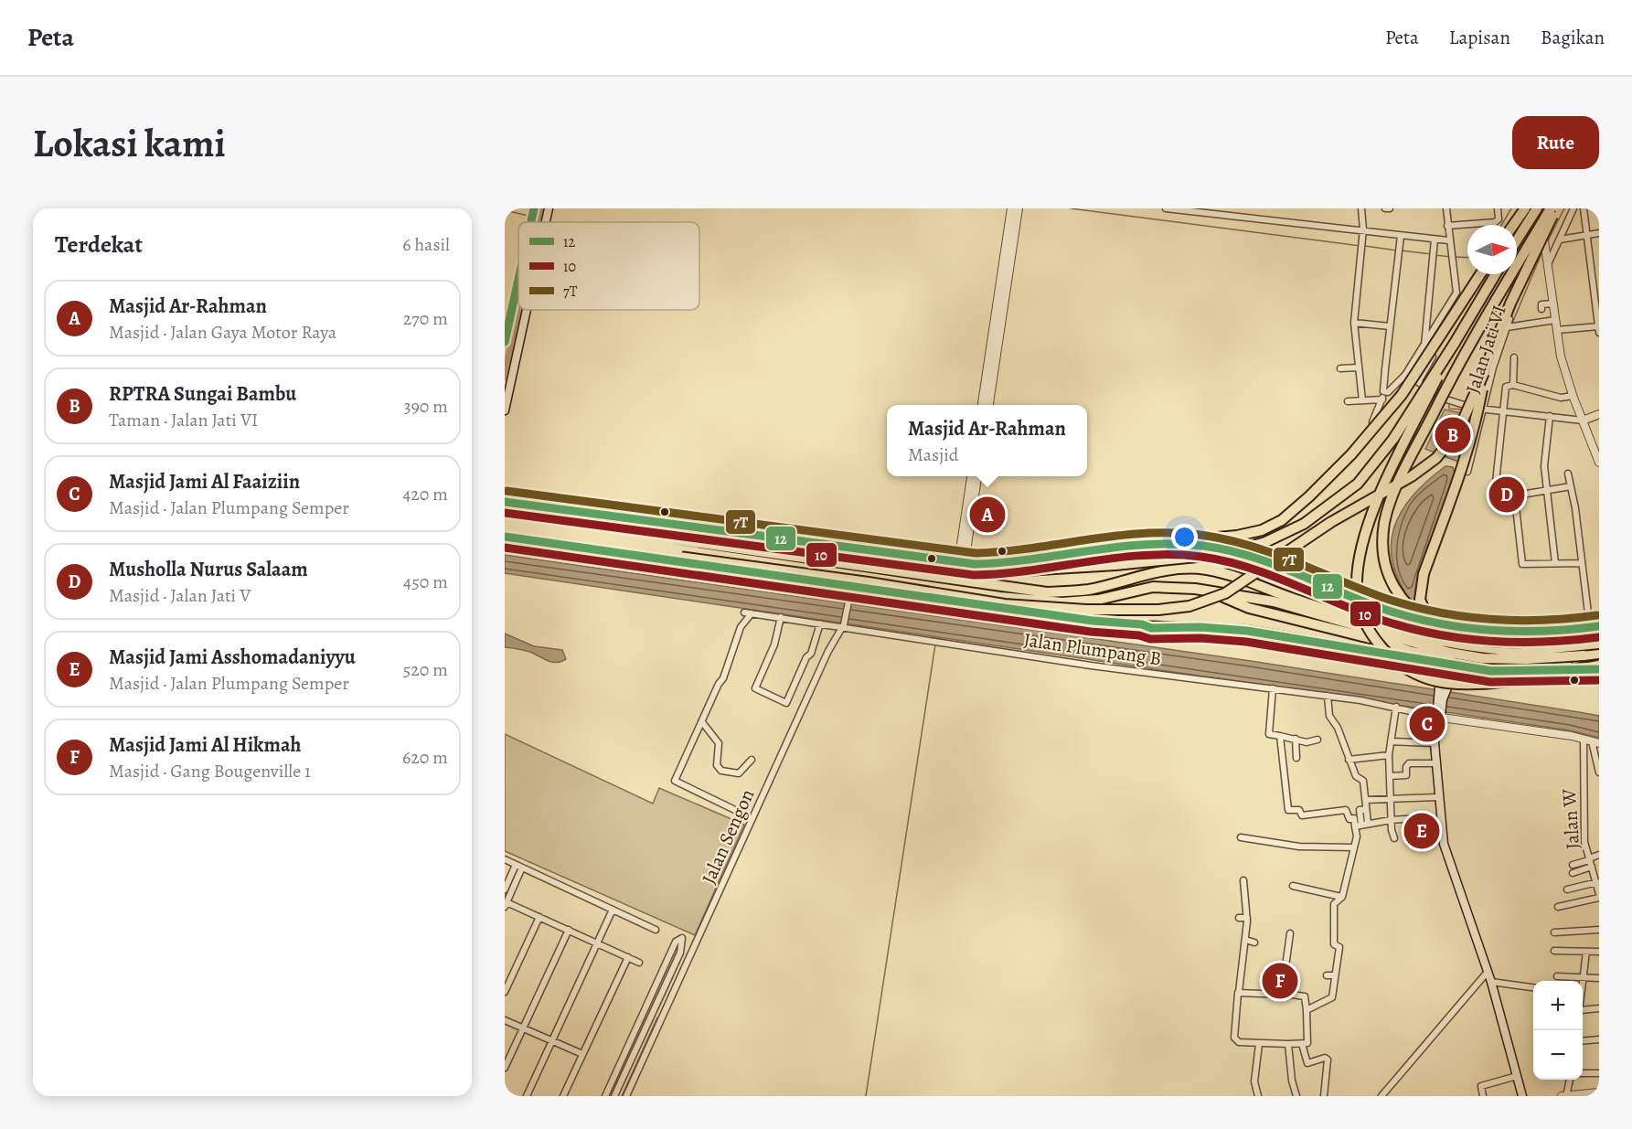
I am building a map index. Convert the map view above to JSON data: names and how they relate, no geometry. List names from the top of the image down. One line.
{"streets":{"street":["Jalan Jati VI","Jalan Plumpang B","Jalan W","Jalan Sengon"]},"crossings":[["Jalan Plumpang B","Jalan Sengon"]],"lines":["transit line 12","transit line 7T","transit line 10"],"legend":["12","10","7T"],"north":"right","page":{"header":"Peta","nav":["Peta","Lapisan","Bagikan"],"buttons":"Rute","title":"Lokasi kami","heading":["Terdekat","6 hasil"],"list":[{"mark":"A","name":"Masjid Ar-Rahman","note":"Masjid · Jalan Gaya Motor Raya","value":"270 m"},{"mark":"B","name":"RPTRA Sungai Bambu","note":"Taman · Jalan Jati VI","value":"390 m"},{"mark":"C","name":"Masjid Jami Al Faaiziin","note":"Masjid · Jalan Plumpang Semper","value":"420 m"},{"mark":"D","name":"Musholla Nurus Salaam","note":"Masjid · Jalan Jati V","value":"450 m"},{"mark":"E","name":"Masjid Jami Asshomadaniyyu","note":"Masjid · Jalan Plumpang Semper","value":"520 m"},{"mark":"F","name":"Masjid Jami Al Hikmah","note":"Masjid · Gang Bougenville 1","value":"620 m"}],"popup":["Masjid Ar-Rahman","Masjid"],"pins":["B","D","A","C","E","F"],"map_buttons":["+","−"]}}
